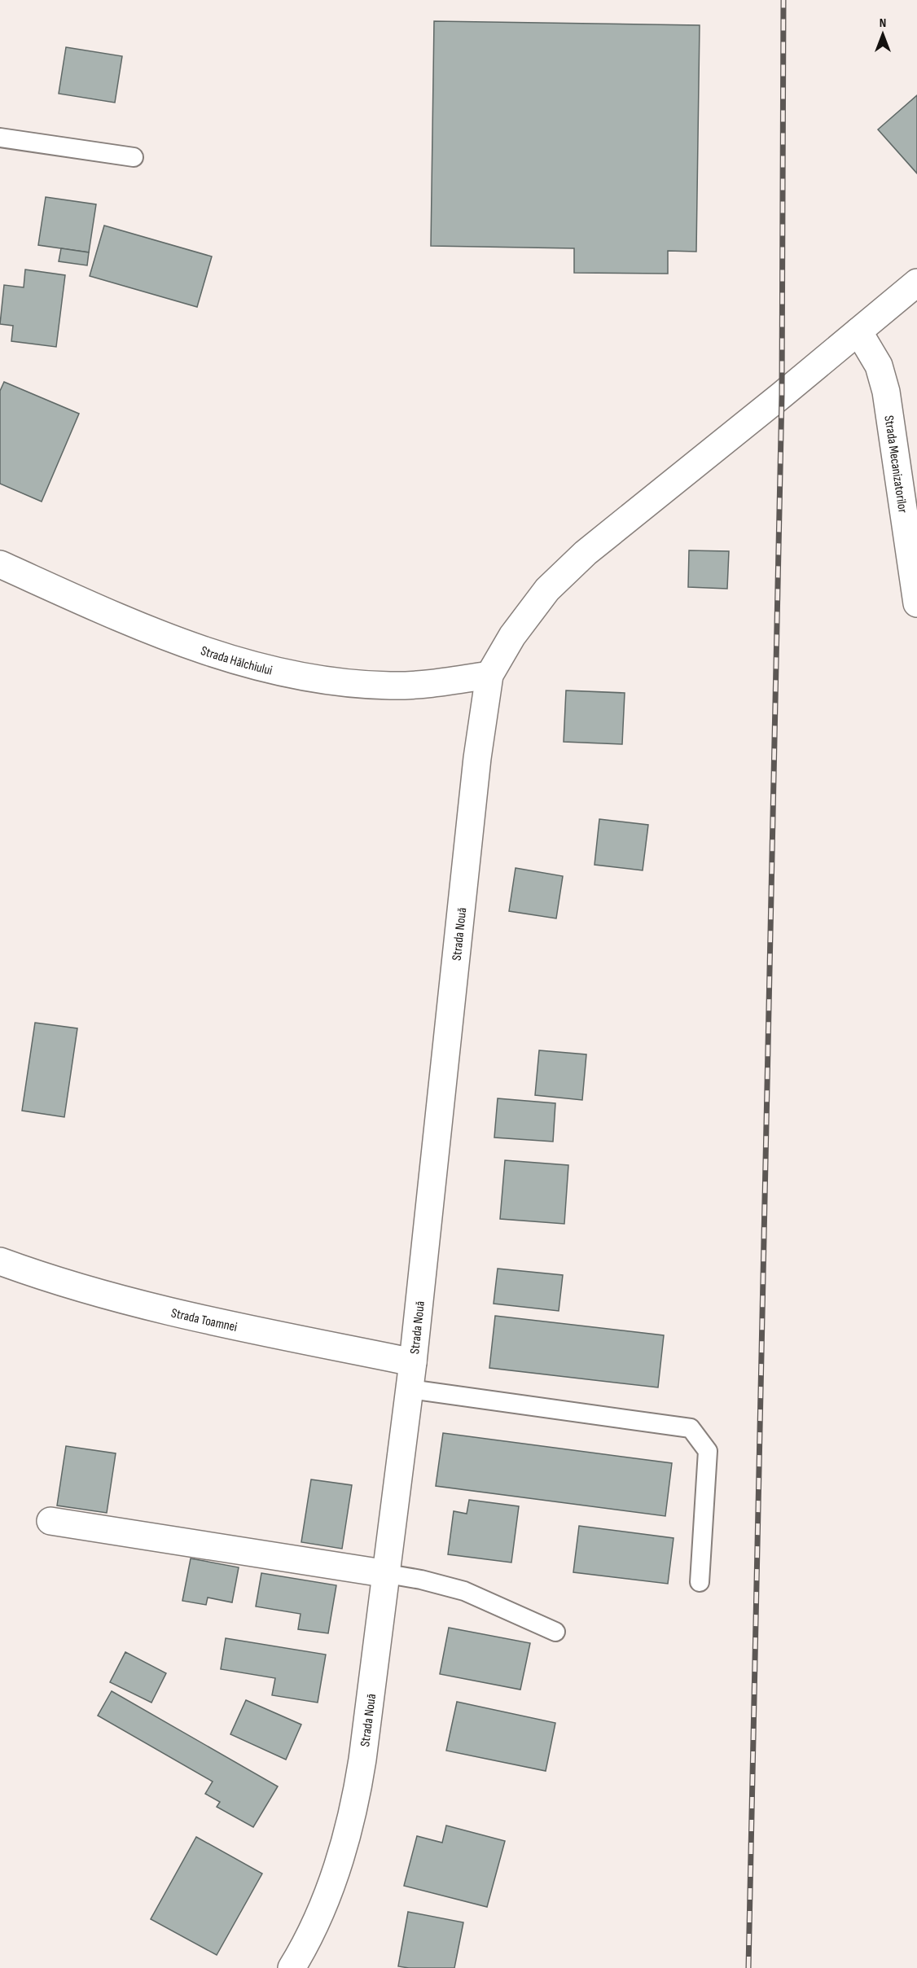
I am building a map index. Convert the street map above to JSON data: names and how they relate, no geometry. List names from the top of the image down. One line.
{"streets":{"main road":["Strada Mecanizatorilor","Strada Hălchiului","Strada Nouă","Strada Toamnei"]},"crossings":[["Strada Hălchiului","Strada Nouă"],["Strada Nouă","Strada Toamnei"]],"north":"top"}
